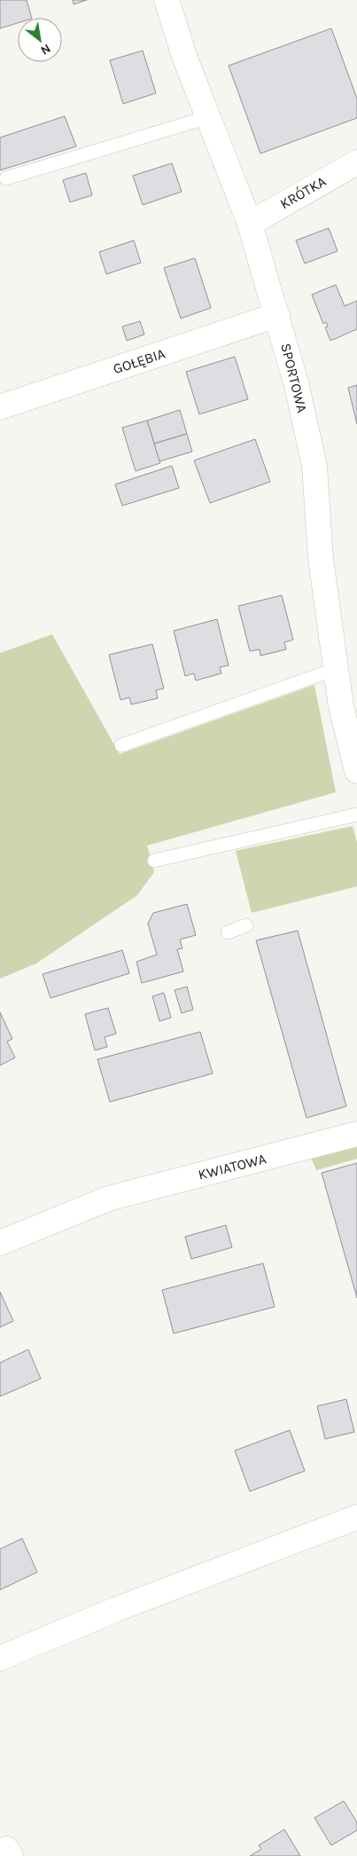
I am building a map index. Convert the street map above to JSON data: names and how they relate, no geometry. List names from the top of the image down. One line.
{"streets":{"street":["KRÓTKA","GOŁĘBIA","SPORTOWA","KWIATOWA"]},"crossings":[["KRÓTKA","SPORTOWA"],["GOŁĘBIA","SPORTOWA"]],"north":"bottom right"}
